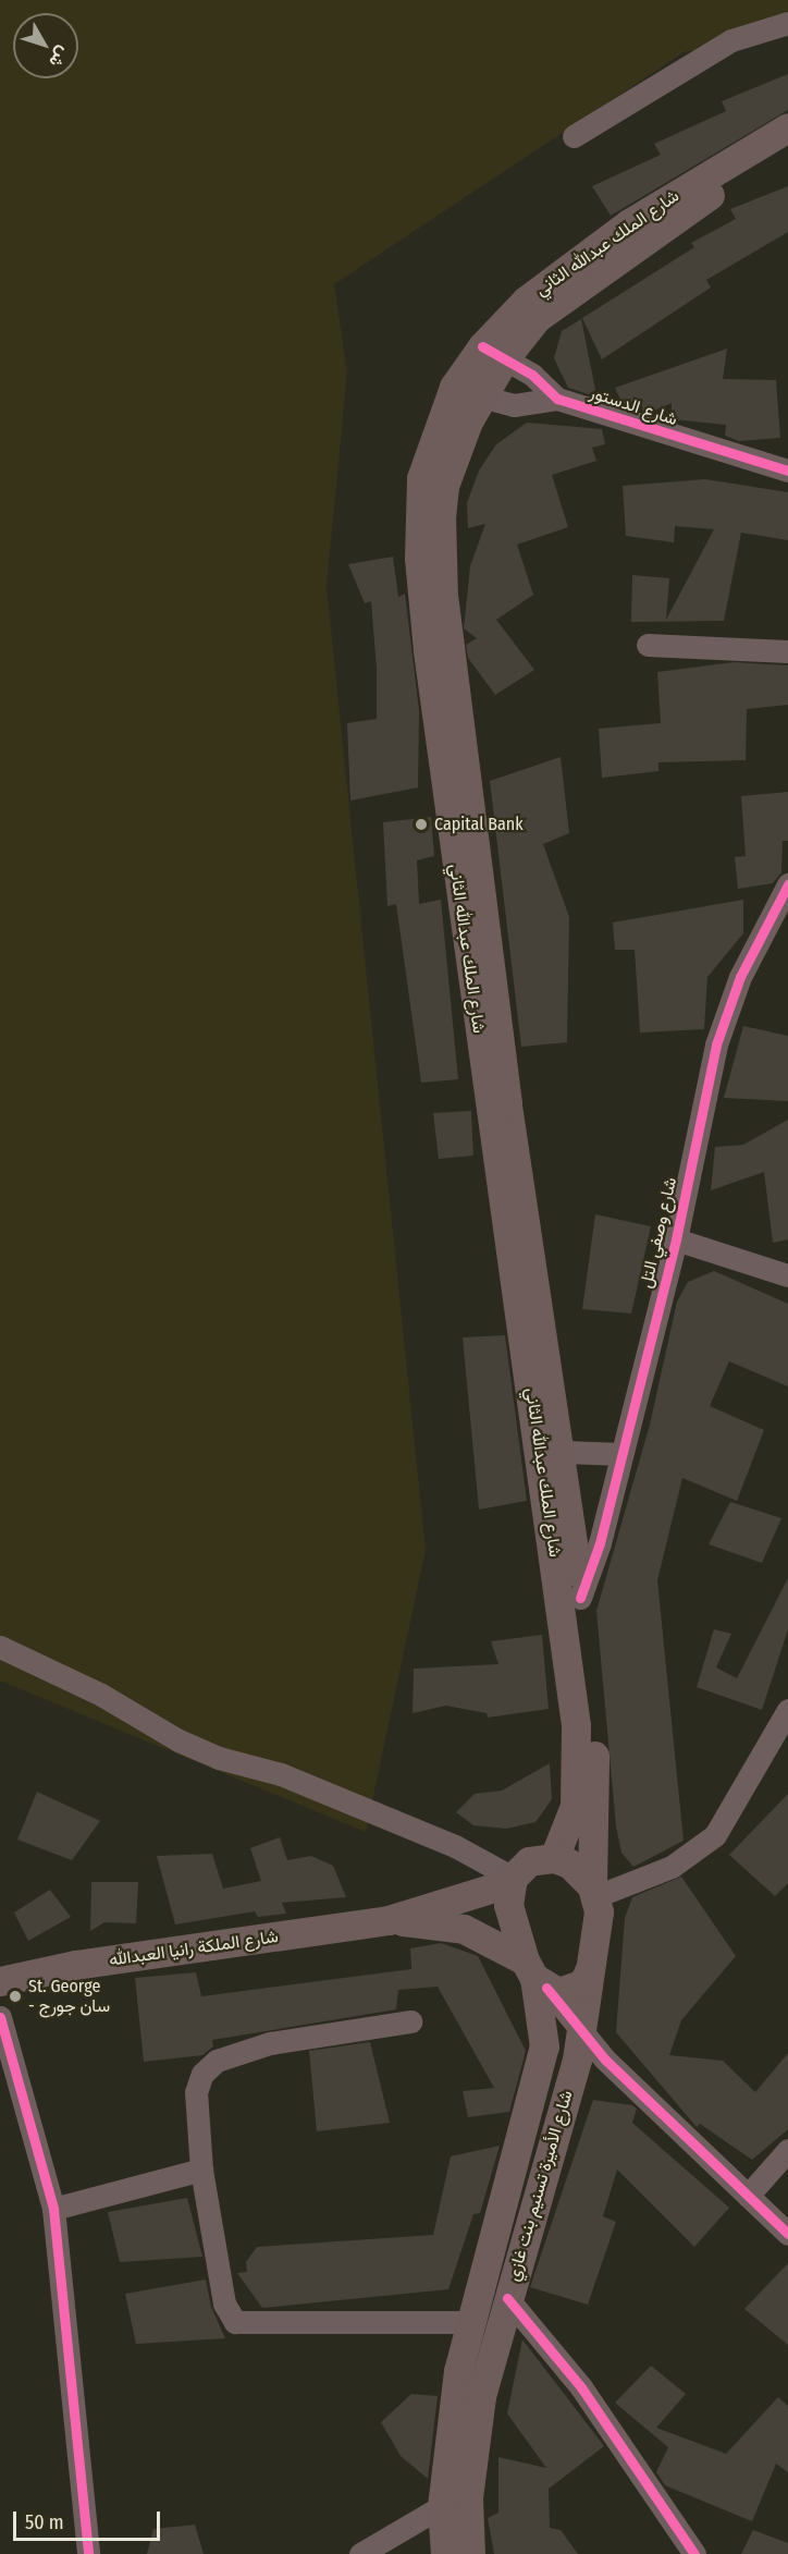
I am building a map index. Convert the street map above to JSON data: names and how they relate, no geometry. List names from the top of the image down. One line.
{"streets":{"main road":["شارع الملك عبدالله الثاني","شارع الملكة رانيا العبدالله","شارع الأميرة تسنيم بنت غازي"],"street":["شارع الدستور","شارع وصفي التل"]},"crossings":[["شارع الملك عبدالله الثاني","شارع الدستور"],["شارع الملك عبدالله الثاني","شارع وصفي التل"],["شارع الملك عبدالله الثاني","شارع الملكة رانيا العبدالله"],["شارع الملك عبدالله الثاني","شارع الأميرة تسنيم بنت غازي"],["شارع الملكة رانيا العبدالله","شارع الأميرة تسنيم بنت غازي"]],"places":["Capital Bank","St. George - سان جورج"],"scale_bar":"50 m","north":"bottom right"}
